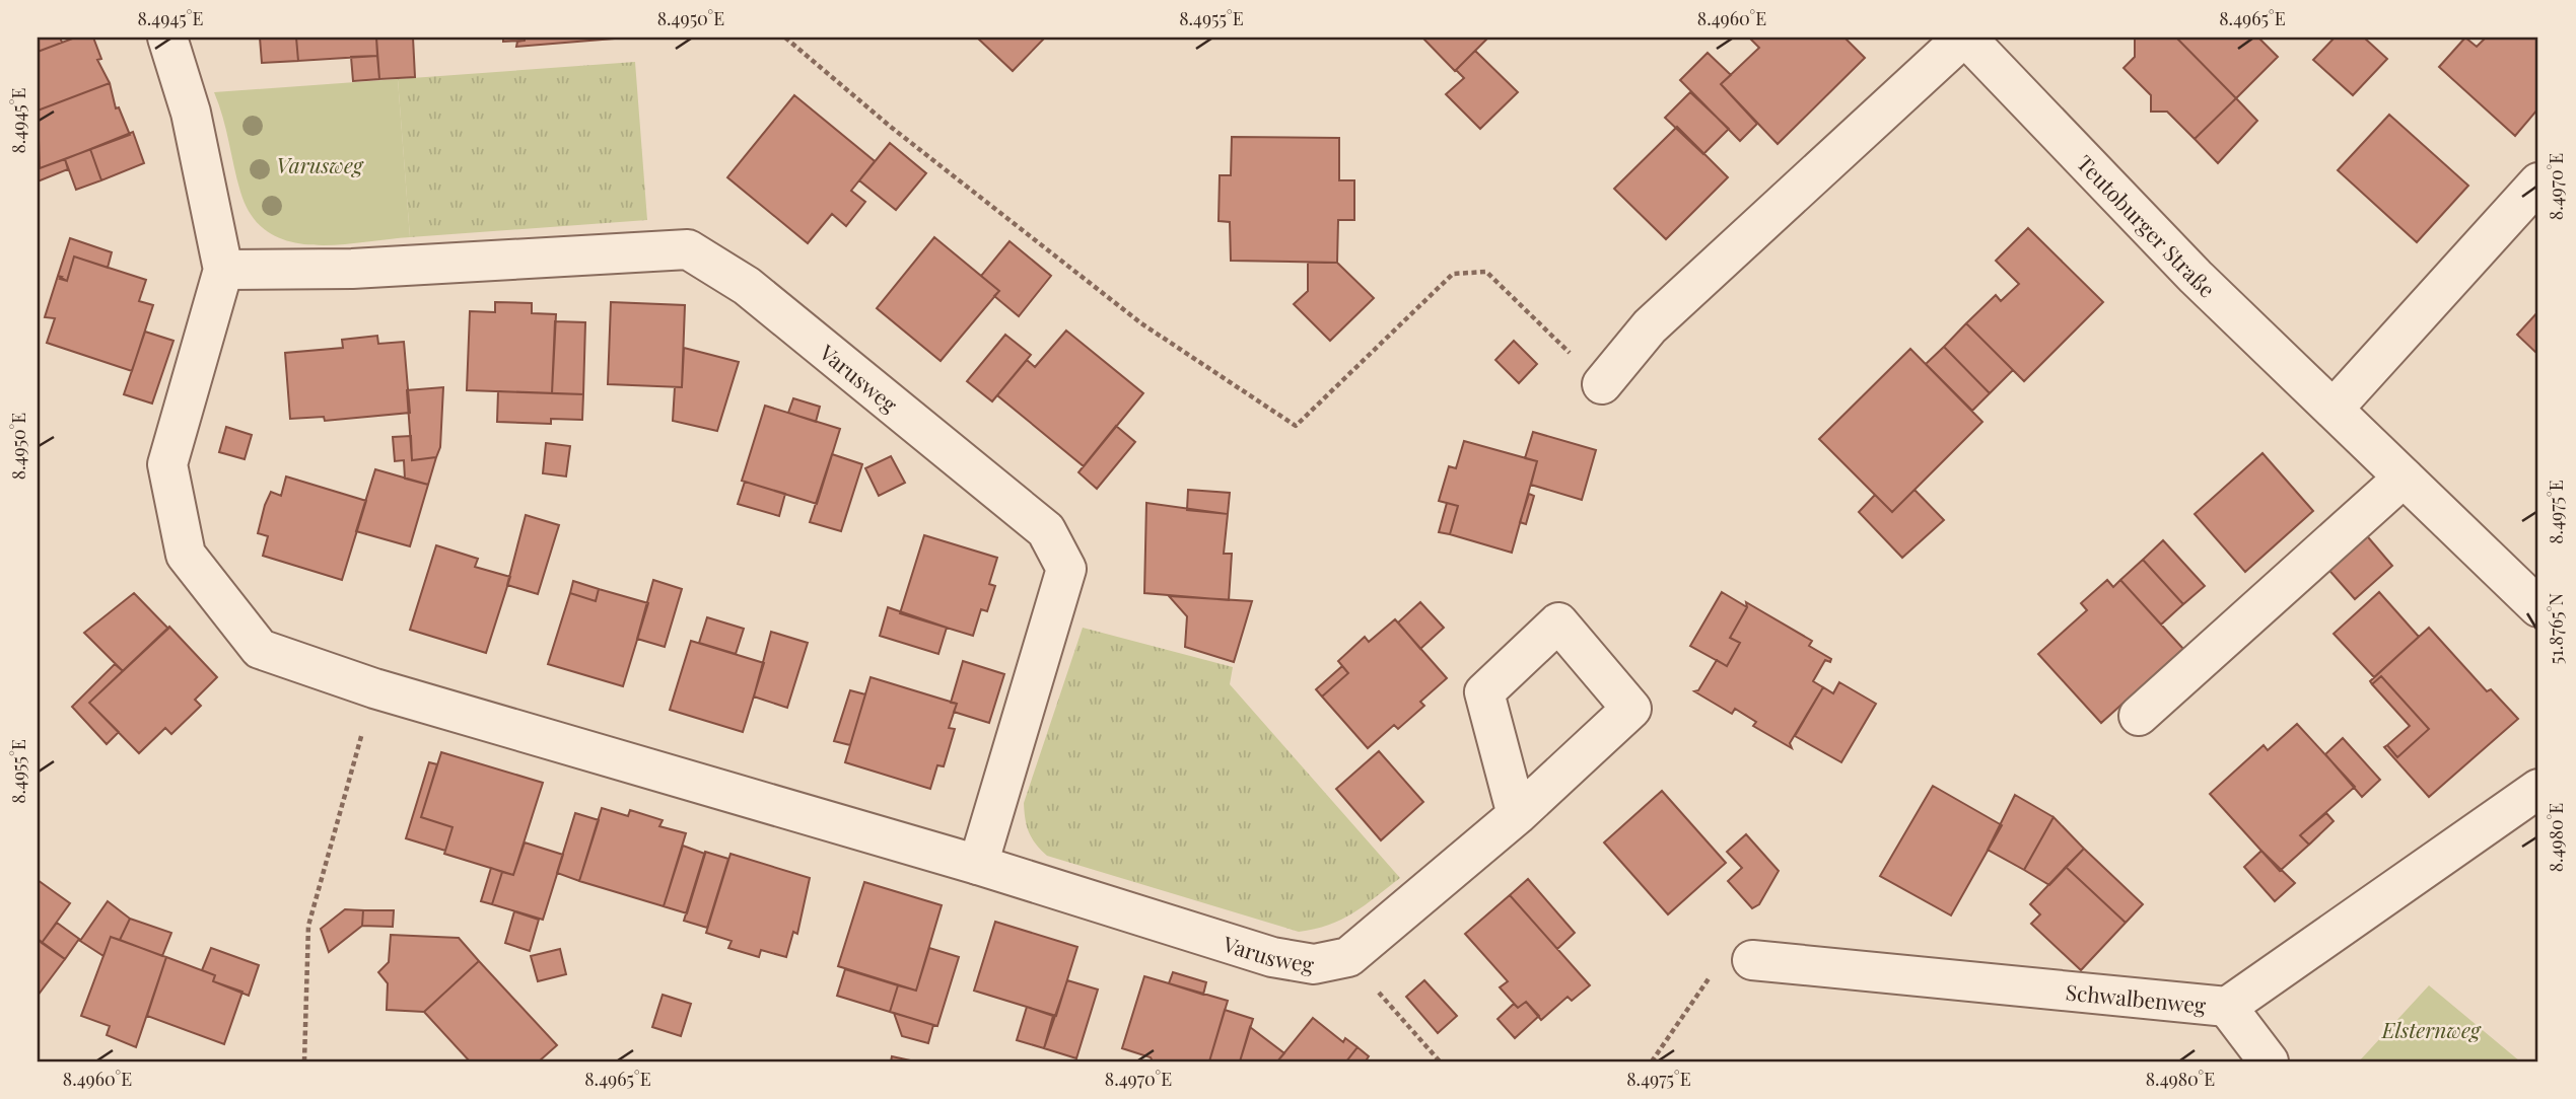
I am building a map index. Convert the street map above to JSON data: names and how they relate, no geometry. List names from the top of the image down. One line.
{"streets":{"street":["Teutoburger Straße","Varusweg","Schwalbenweg"]},"parks":["Varusweg","Elsternweg"],"coordinates":["8.4945°E","8.4950°E","8.4955°E","8.4960°E","8.4965°E","8.4970°E","8.4975°E","51.8765°N","8.4980°E"]}
